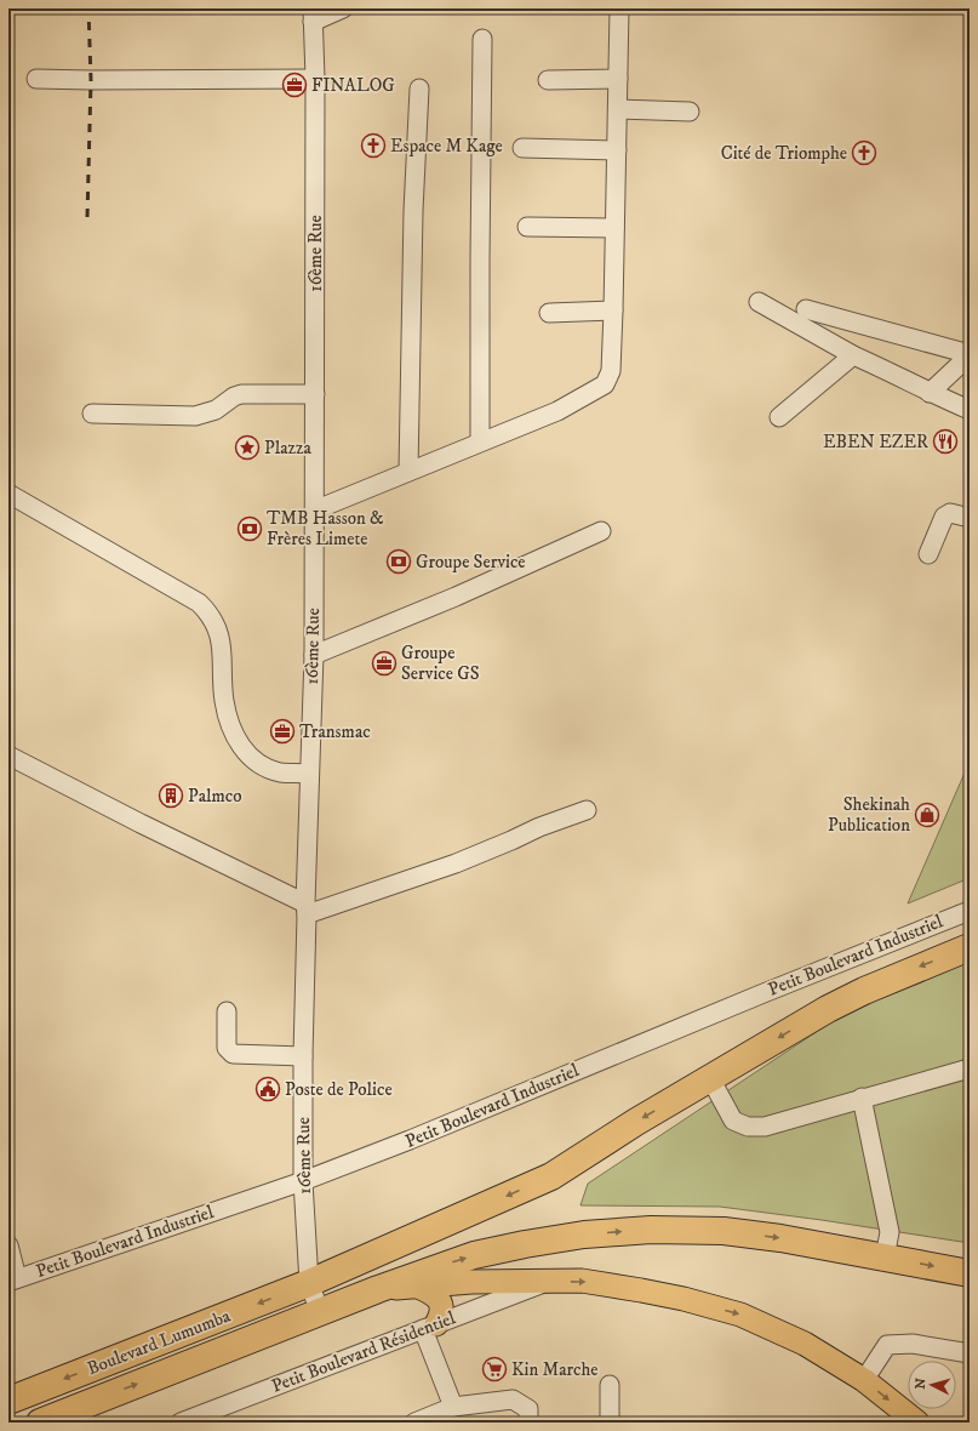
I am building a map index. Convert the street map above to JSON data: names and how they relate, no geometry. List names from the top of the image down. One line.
{"streets":{"highway":["Boulevard Lumumba"],"street":["16ème Rue","Petit Boulevard Industriel","Petit Boulevard Résidentiel"]},"crossings":[["16ème Rue","Petit Boulevard Industriel"],["16ème Rue","Boulevard Lumumba"]],"places":{"office":["FINALOG","Groupe Service GS","Transmac"],"church":["Espace M Kage","Cité de Triomphe"],"restaurant":["EBEN EZER"],"place":["Plazza"],"bank":["TMB Hasson & Frères Limete","Groupe Service"],"building":["Palmco"],"shop":["Shekinah Publication"],"public building":["Poste de Police"],"supermarket":["Kin Marche"]},"north":"left"}
